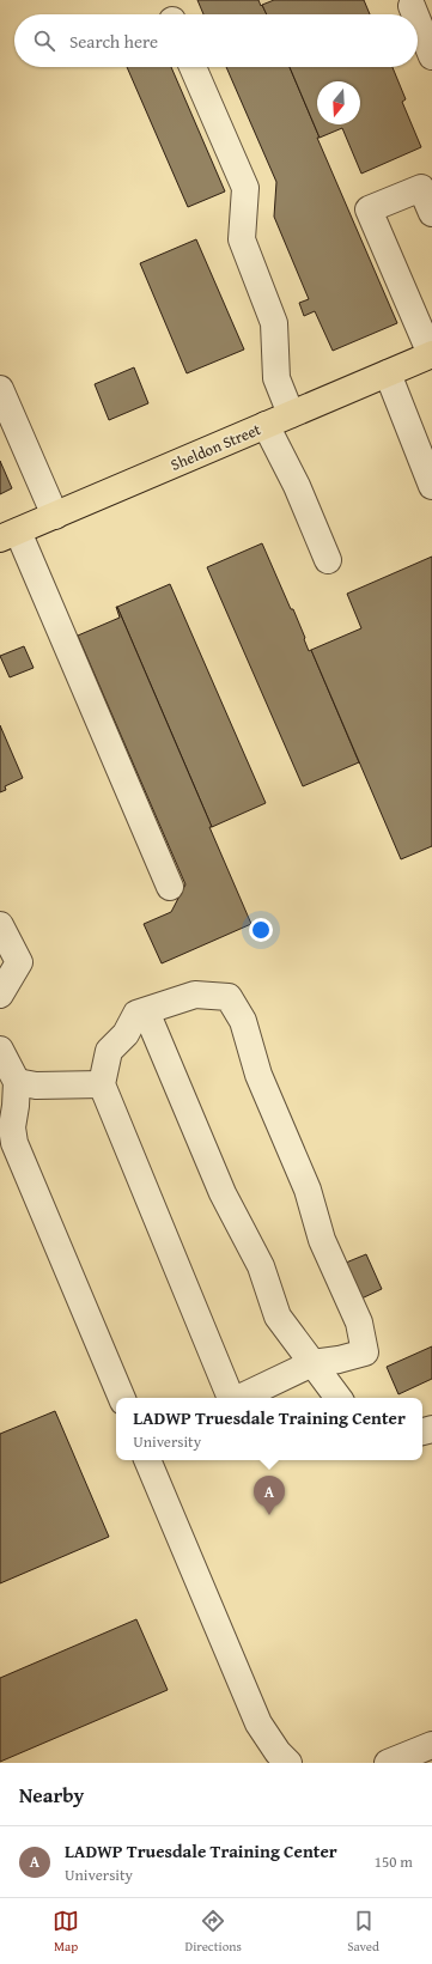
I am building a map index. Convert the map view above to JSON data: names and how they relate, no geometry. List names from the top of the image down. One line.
{"streets":{"main road":["Sheldon Street"]},"north":"bottom","page":{"search":"Search here","popup":["LADWP Truesdale Training Center","University"],"pins":"A","heading":"Nearby","list":[{"mark":"A","name":"LADWP Truesdale Training Center","note":"University","value":"150 m"}],"nav":["Map","Directions","Saved"]}}
